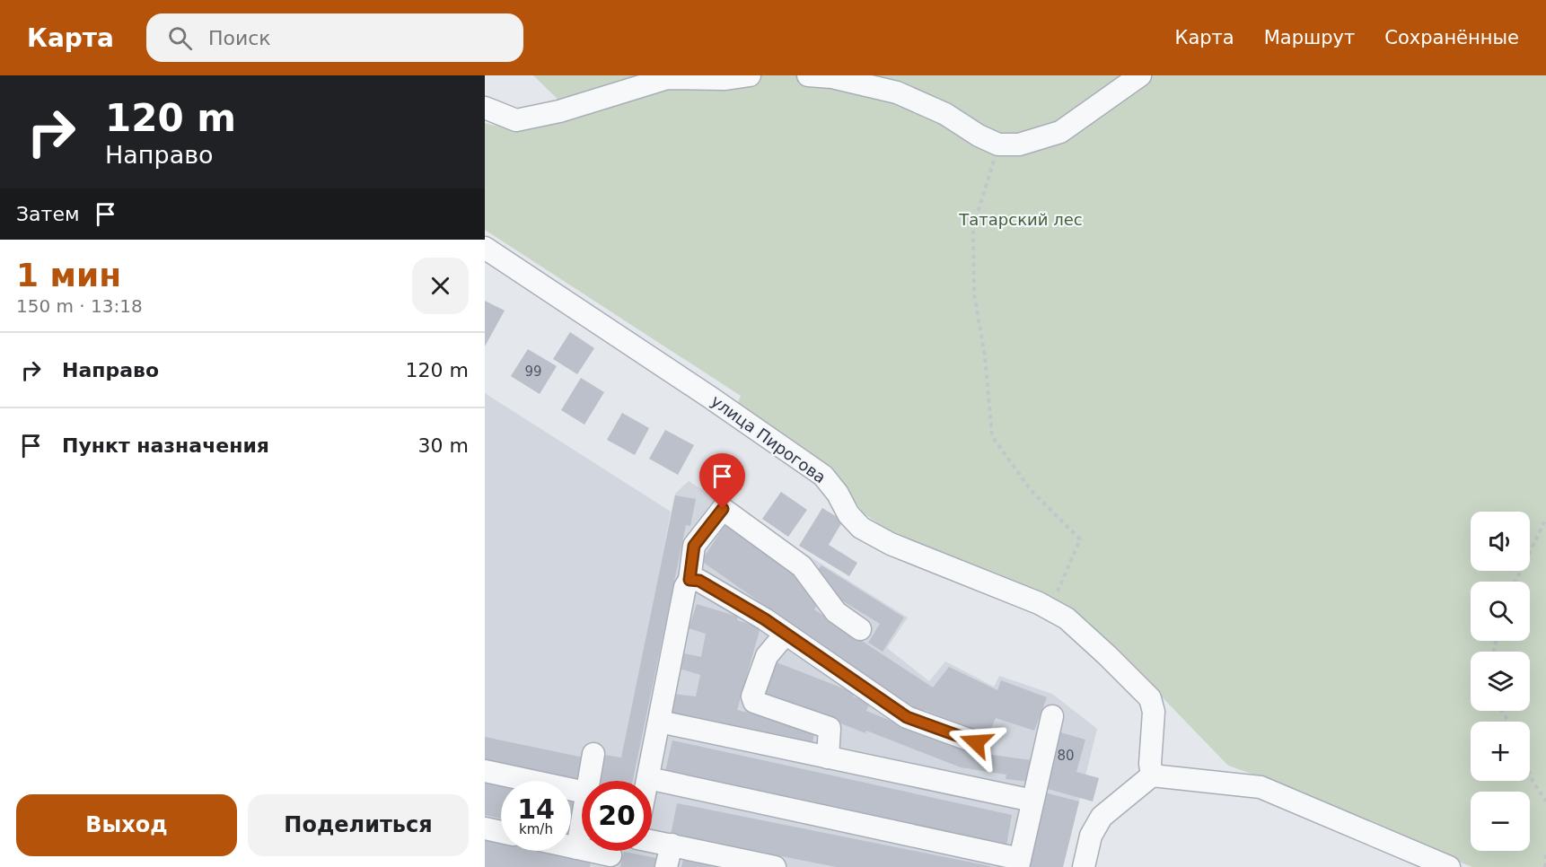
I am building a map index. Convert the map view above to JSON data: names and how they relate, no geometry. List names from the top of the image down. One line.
{"streets":{"street":["улица Пирогова"]},"parks":["Татарский лес"],"house_numbers":["99","80"],"page":{"header":"Карта","search":"Поиск","nav":["Карта","Маршрут","Сохранённые"],"turn":["120 m","Направо"],"then":"Затем","heading":["1 мин","150 m · 13:18"],"list":[{"name":"Направо","value":"120 m"},{"name":"Пункт назначения","value":"30 m"}],"map_buttons":["+","−"],"speed":"14 km/h","limit":"20","buttons":["Выход","Поделиться"]}}
